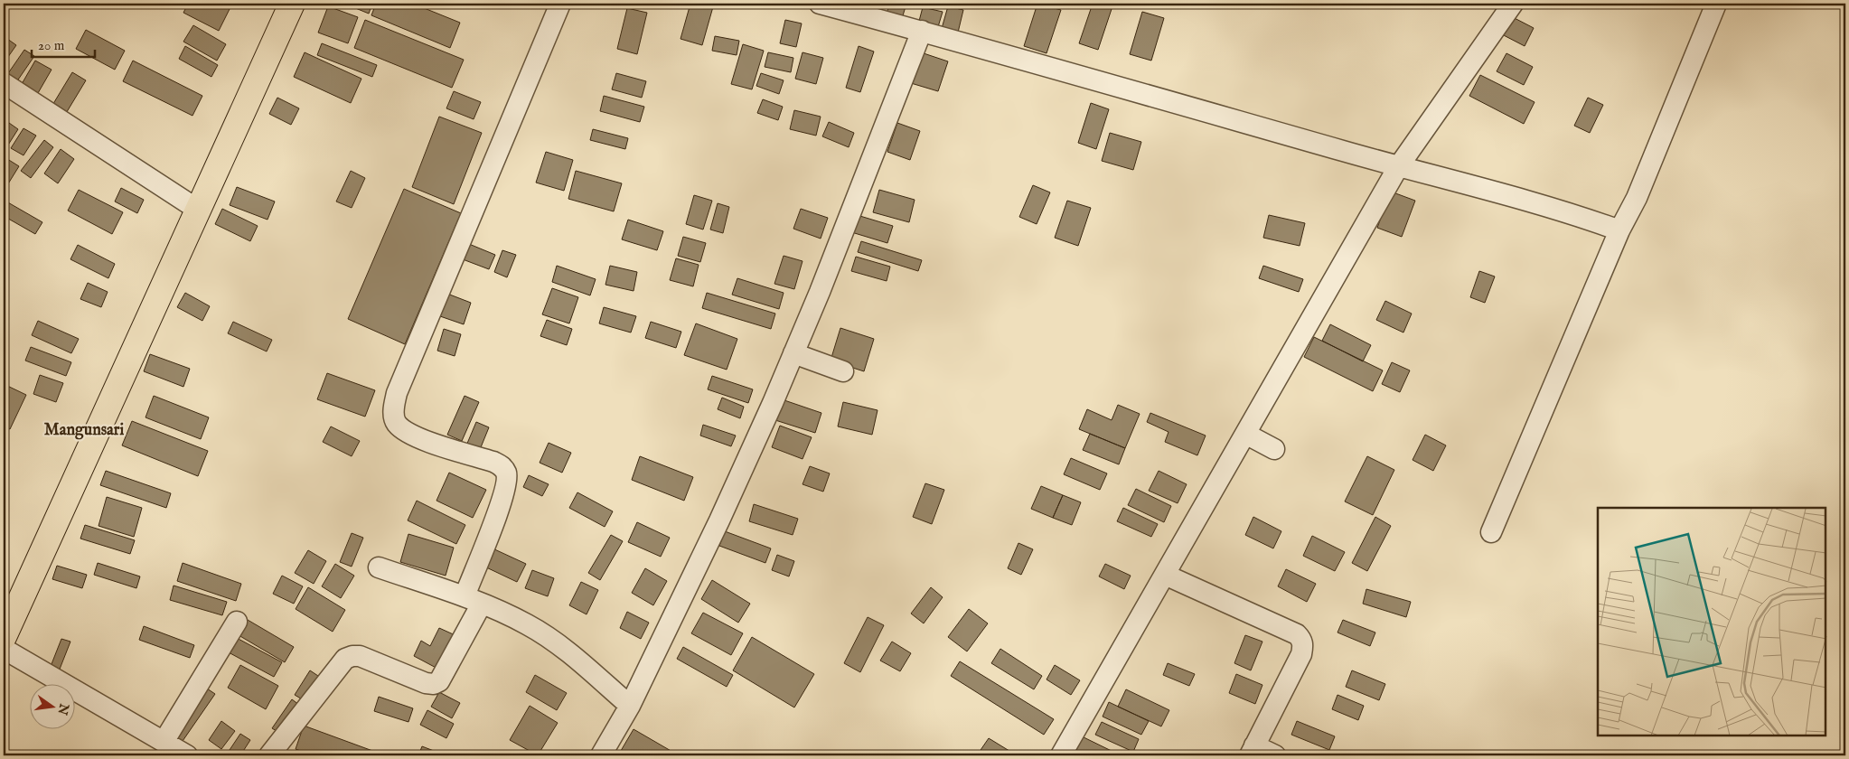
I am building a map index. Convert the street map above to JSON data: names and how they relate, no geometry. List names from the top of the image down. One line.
{"districts":["Mangunsari"],"scale_bar":"20 m","north":"right"}
